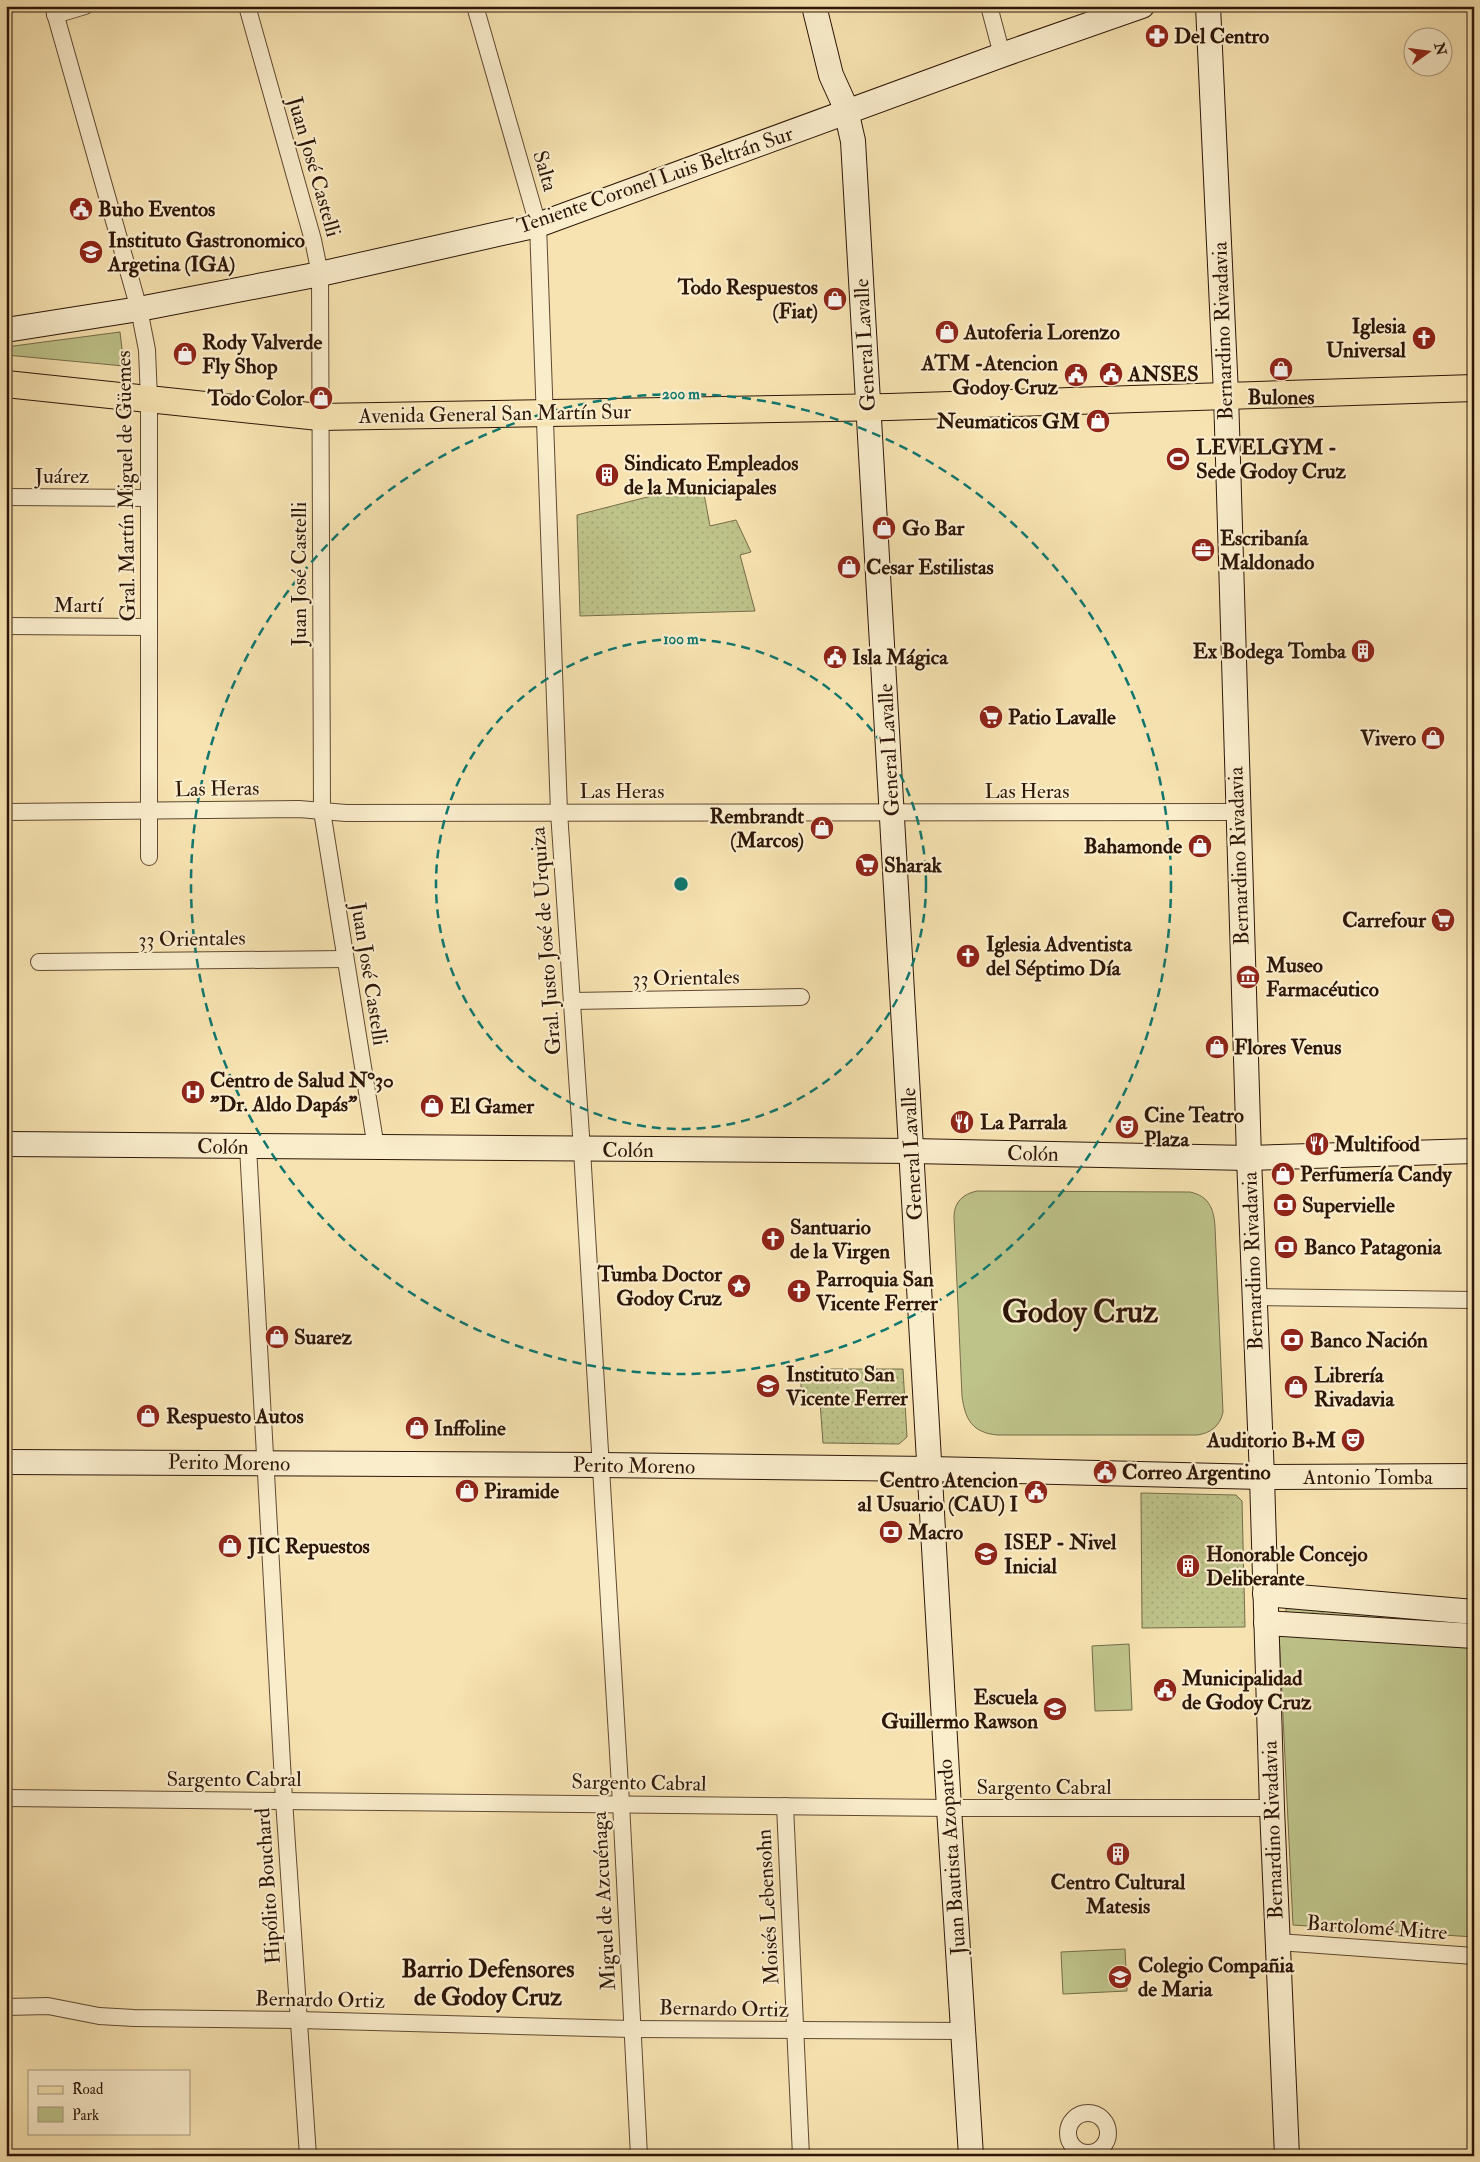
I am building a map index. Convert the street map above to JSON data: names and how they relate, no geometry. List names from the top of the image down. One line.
{"streets":{"main road":["Avenida General San Martín Sur"],"street":["Juan José Castelli","Salta","Teniente Coronel Luis Beltrán Sur","Bernardino Rivadavia","General Lavalle","Juárez","Gral. Martín Miguel de Güemes","Martí","Las Heras","33 Orientales","Gral. Justo José de Urquiza","Colón","Perito Moreno","Antonio Tomba","Sargento Cabral","Juan Bautista Azopardo","Hipólito Bouchard","Miguel de Azcuénaga","Moisés Lebensohn","Bartolomé Mitre","Bernardo Ortiz"]},"crossings":[["Juan José Castelli","Teniente Coronel Luis Beltrán Sur"],["Juan José Castelli","Avenida General San Martín Sur"],["Juan José Castelli","Las Heras"],["Juan José Castelli","33 Orientales"],["Juan José Castelli","Colón"],["Salta","Teniente Coronel Luis Beltrán Sur"],["Salta","Avenida General San Martín Sur"],["Salta","Gral. Justo José de Urquiza"],["Teniente Coronel Luis Beltrán Sur","General Lavalle"],["Teniente Coronel Luis Beltrán Sur","Gral. Martín Miguel de Güemes"],["Bernardino Rivadavia","Avenida General San Martín Sur"],["Bernardino Rivadavia","Las Heras"],["Bernardino Rivadavia","Colón"],["Bernardino Rivadavia","Perito Moreno"],["Bernardino Rivadavia","Antonio Tomba"],["Bernardino Rivadavia","Sargento Cabral"],["Bernardino Rivadavia","Bartolomé Mitre"],["General Lavalle","Avenida General San Martín Sur"],["General Lavalle","Las Heras"],["General Lavalle","Colón"],["General Lavalle","Perito Moreno"],["General Lavalle","Juan Bautista Azopardo"],["Avenida General San Martín Sur","Gral. Martín Miguel de Güemes"],["Avenida General San Martín Sur","Gral. Justo José de Urquiza"],["Juárez","Gral. Martín Miguel de Güemes"],["Gral. Martín Miguel de Güemes","Martí"],["Gral. Martín Miguel de Güemes","Las Heras"],["Las Heras","Gral. Justo José de Urquiza"],["33 Orientales","Gral. Justo José de Urquiza"],["Gral. Justo José de Urquiza","Colón"],["Gral. Justo José de Urquiza","Perito Moreno"],["Gral. Justo José de Urquiza","Miguel de Azcuénaga"],["Perito Moreno","Antonio Tomba"],["Perito Moreno","Juan Bautista Azopardo"],["Perito Moreno","Hipólito Bouchard"],["Perito Moreno","Miguel de Azcuénaga"],["Sargento Cabral","Juan Bautista Azopardo"],["Sargento Cabral","Hipólito Bouchard"],["Sargento Cabral","Miguel de Azcuénaga"],["Sargento Cabral","Moisés Lebensohn"],["Juan Bautista Azopardo","Bernardo Ortiz"],["Hipólito Bouchard","Bernardo Ortiz"],["Miguel de Azcuénaga","Bernardo Ortiz"],["Moisés Lebensohn","Bernardo Ortiz"]],"districts":["Godoy Cruz","Barrio Defensores de Godoy Cruz"],"places":{"pharmacy":["Del Centro"],"public building":["Buho Eventos","ANSES","ATM -Atencion Godoy Cruz","Isla Mágica","Correo Argentino","Centro Atencion al Usuario (CAU) I","Municipalidad de Godoy Cruz"],"school or university":["Instituto Gastronomico Argetina (IGA)","Instituto San Vicente Ferrer","ISEP - Nivel Inicial","Escuela Guillermo Rawson","Colegio Compañia de Maria"],"shop":["Todo Respuestos (Fiat)","Autoferia Lorenzo","Rody Valverde Fly Shop","Bulones","Todo Color","Neumaticos GM","Go Bar","Cesar Estilistas","Vivero","Rembrandt (Marcos)","Bahamonde","Flores Venus","El Gamer","Perfumería Candy","Suarez","Librería Rivadavia","Respuesto Autos","Inffoline","Piramide","JIC Repuestos"],"church":["Iglesia Universal","Iglesia Adventista del Séptimo Día","Santuario de la Virgen","Parroquia San Vicente Ferrer"],"sports":["LEVELGYM - Sede Godoy Cruz"],"building":["Sindicato Empleados de la Municiapales","Ex Bodega Tomba","Honorable Concejo Deliberante","Centro Cultural Matesis"],"office":["Escribanía Maldonado"],"supermarket":["Patio Lavalle","Sharak","Carrefour"],"museum":["Museo Farmacéutico"],"hospital":["Centro de Salud N°30 \"Dr. Aldo Dapás\""],"restaurant":["La Parrala","Multifood"],"theatre":["Cine Teatro Plaza","Auditorio B+M"],"bank":["Supervielle","Banco Patagonia","Banco Nación","Macro"],"place":["Tumba Doctor Godoy Cruz"]},"legend":["Road","Park"],"north":"right","rings":["200 m","100 m"]}
